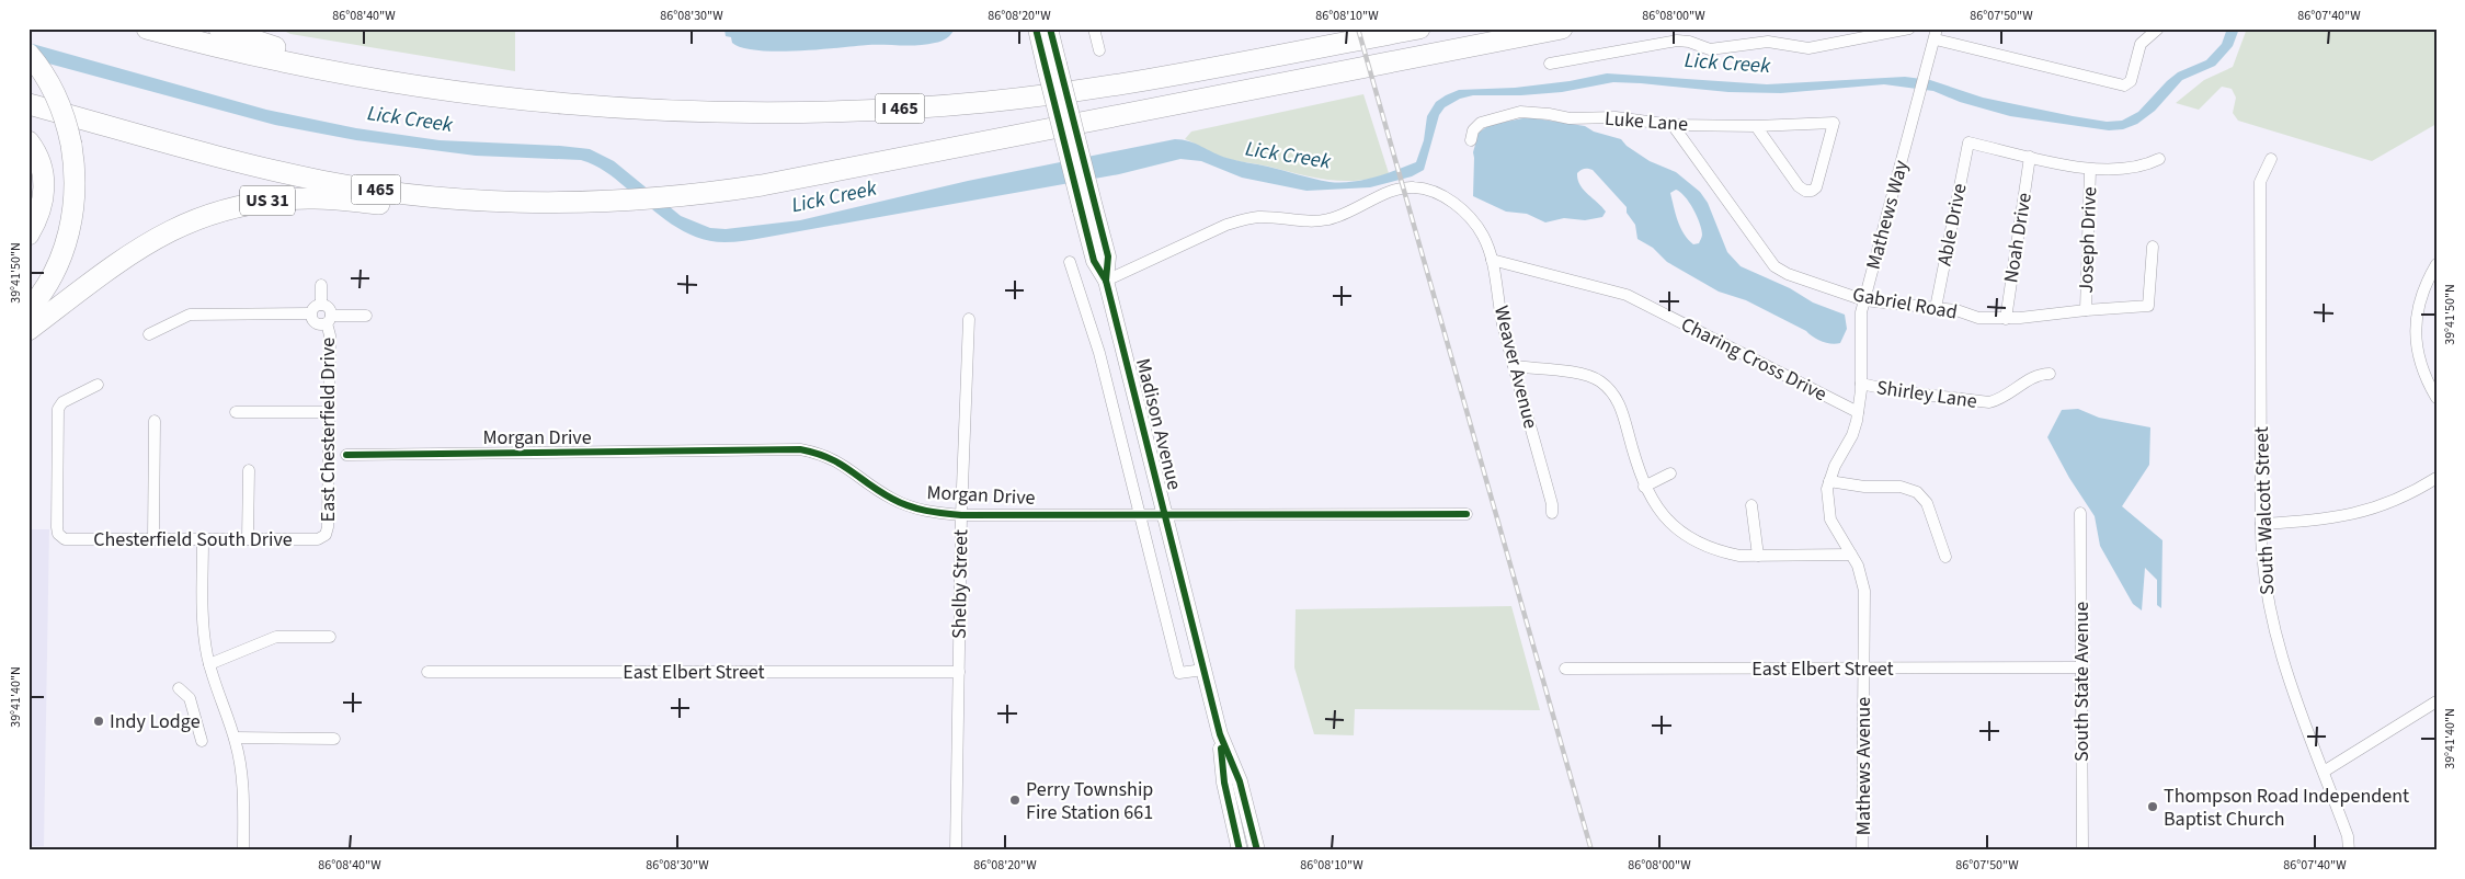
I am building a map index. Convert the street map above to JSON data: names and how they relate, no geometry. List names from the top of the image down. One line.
{"streets":{"highway":["I 465","US 31"],"main road":["Madison Avenue"],"street":["Luke Lane","Mathews Way","Able Drive","Noah Drive","Joseph Drive","Gabriel Road","Charing Cross Drive","Weaver Avenue","Shirley Lane","East Chesterfield Drive","Morgan Drive","South Walcott Street","Chesterfield South Drive","Shelby Street","East Elbert Street","South State Avenue","Mathews Avenue"]},"crossings":[["I 465","US 31"],["Luke Lane","Gabriel Road"],["Mathews Way","Gabriel Road"],["Mathews Way","Charing Cross Drive"],["Mathews Way","Shirley Lane"],["Mathews Way","Mathews Avenue"],["Able Drive","Noah Drive"],["Able Drive","Gabriel Road"],["Noah Drive","Gabriel Road"],["Joseph Drive","Gabriel Road"],["Charing Cross Drive","Weaver Avenue"],["Weaver Avenue","Madison Avenue"],["Madison Avenue","Morgan Drive"],["East Chesterfield Drive","Chesterfield South Drive"],["Morgan Drive","Shelby Street"],["Shelby Street","East Elbert Street"],["East Elbert Street","South State Avenue"],["East Elbert Street","Mathews Avenue"]],"water":["Lick Creek"],"places":["Indy Lodge","Perry Township Fire Station 661","Thompson Road Independent Baptist Church"],"coordinates":["86°08'40\"W","86°08'30\"W","86°08'20\"W","86°08'10\"W","86°08'00\"W","86°07'50\"W","86°07'40\"W","39°41'50\"N","39°41'40\"N"]}
